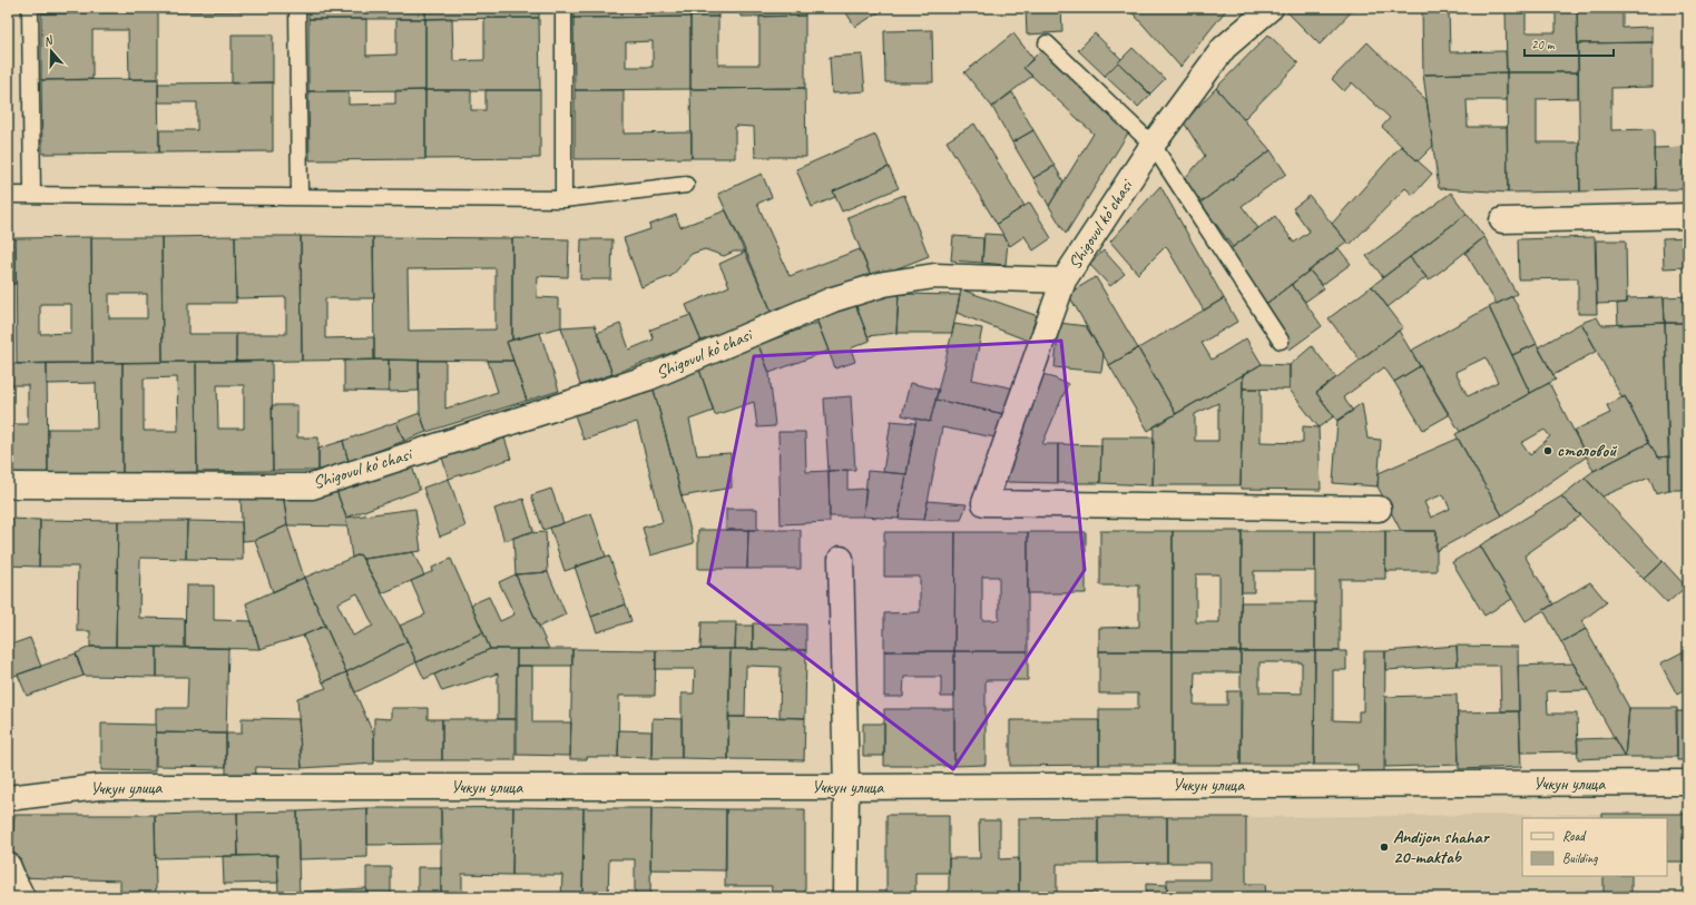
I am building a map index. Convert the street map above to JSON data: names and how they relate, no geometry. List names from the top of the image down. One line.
{"streets":{"street":["Shigovul koʻchasi","Учкун улица"]},"places":["столовой","Andijon shahar 20-maktab"],"legend":["Road","Building"],"scale_bar":"20 m","north":"top"}
